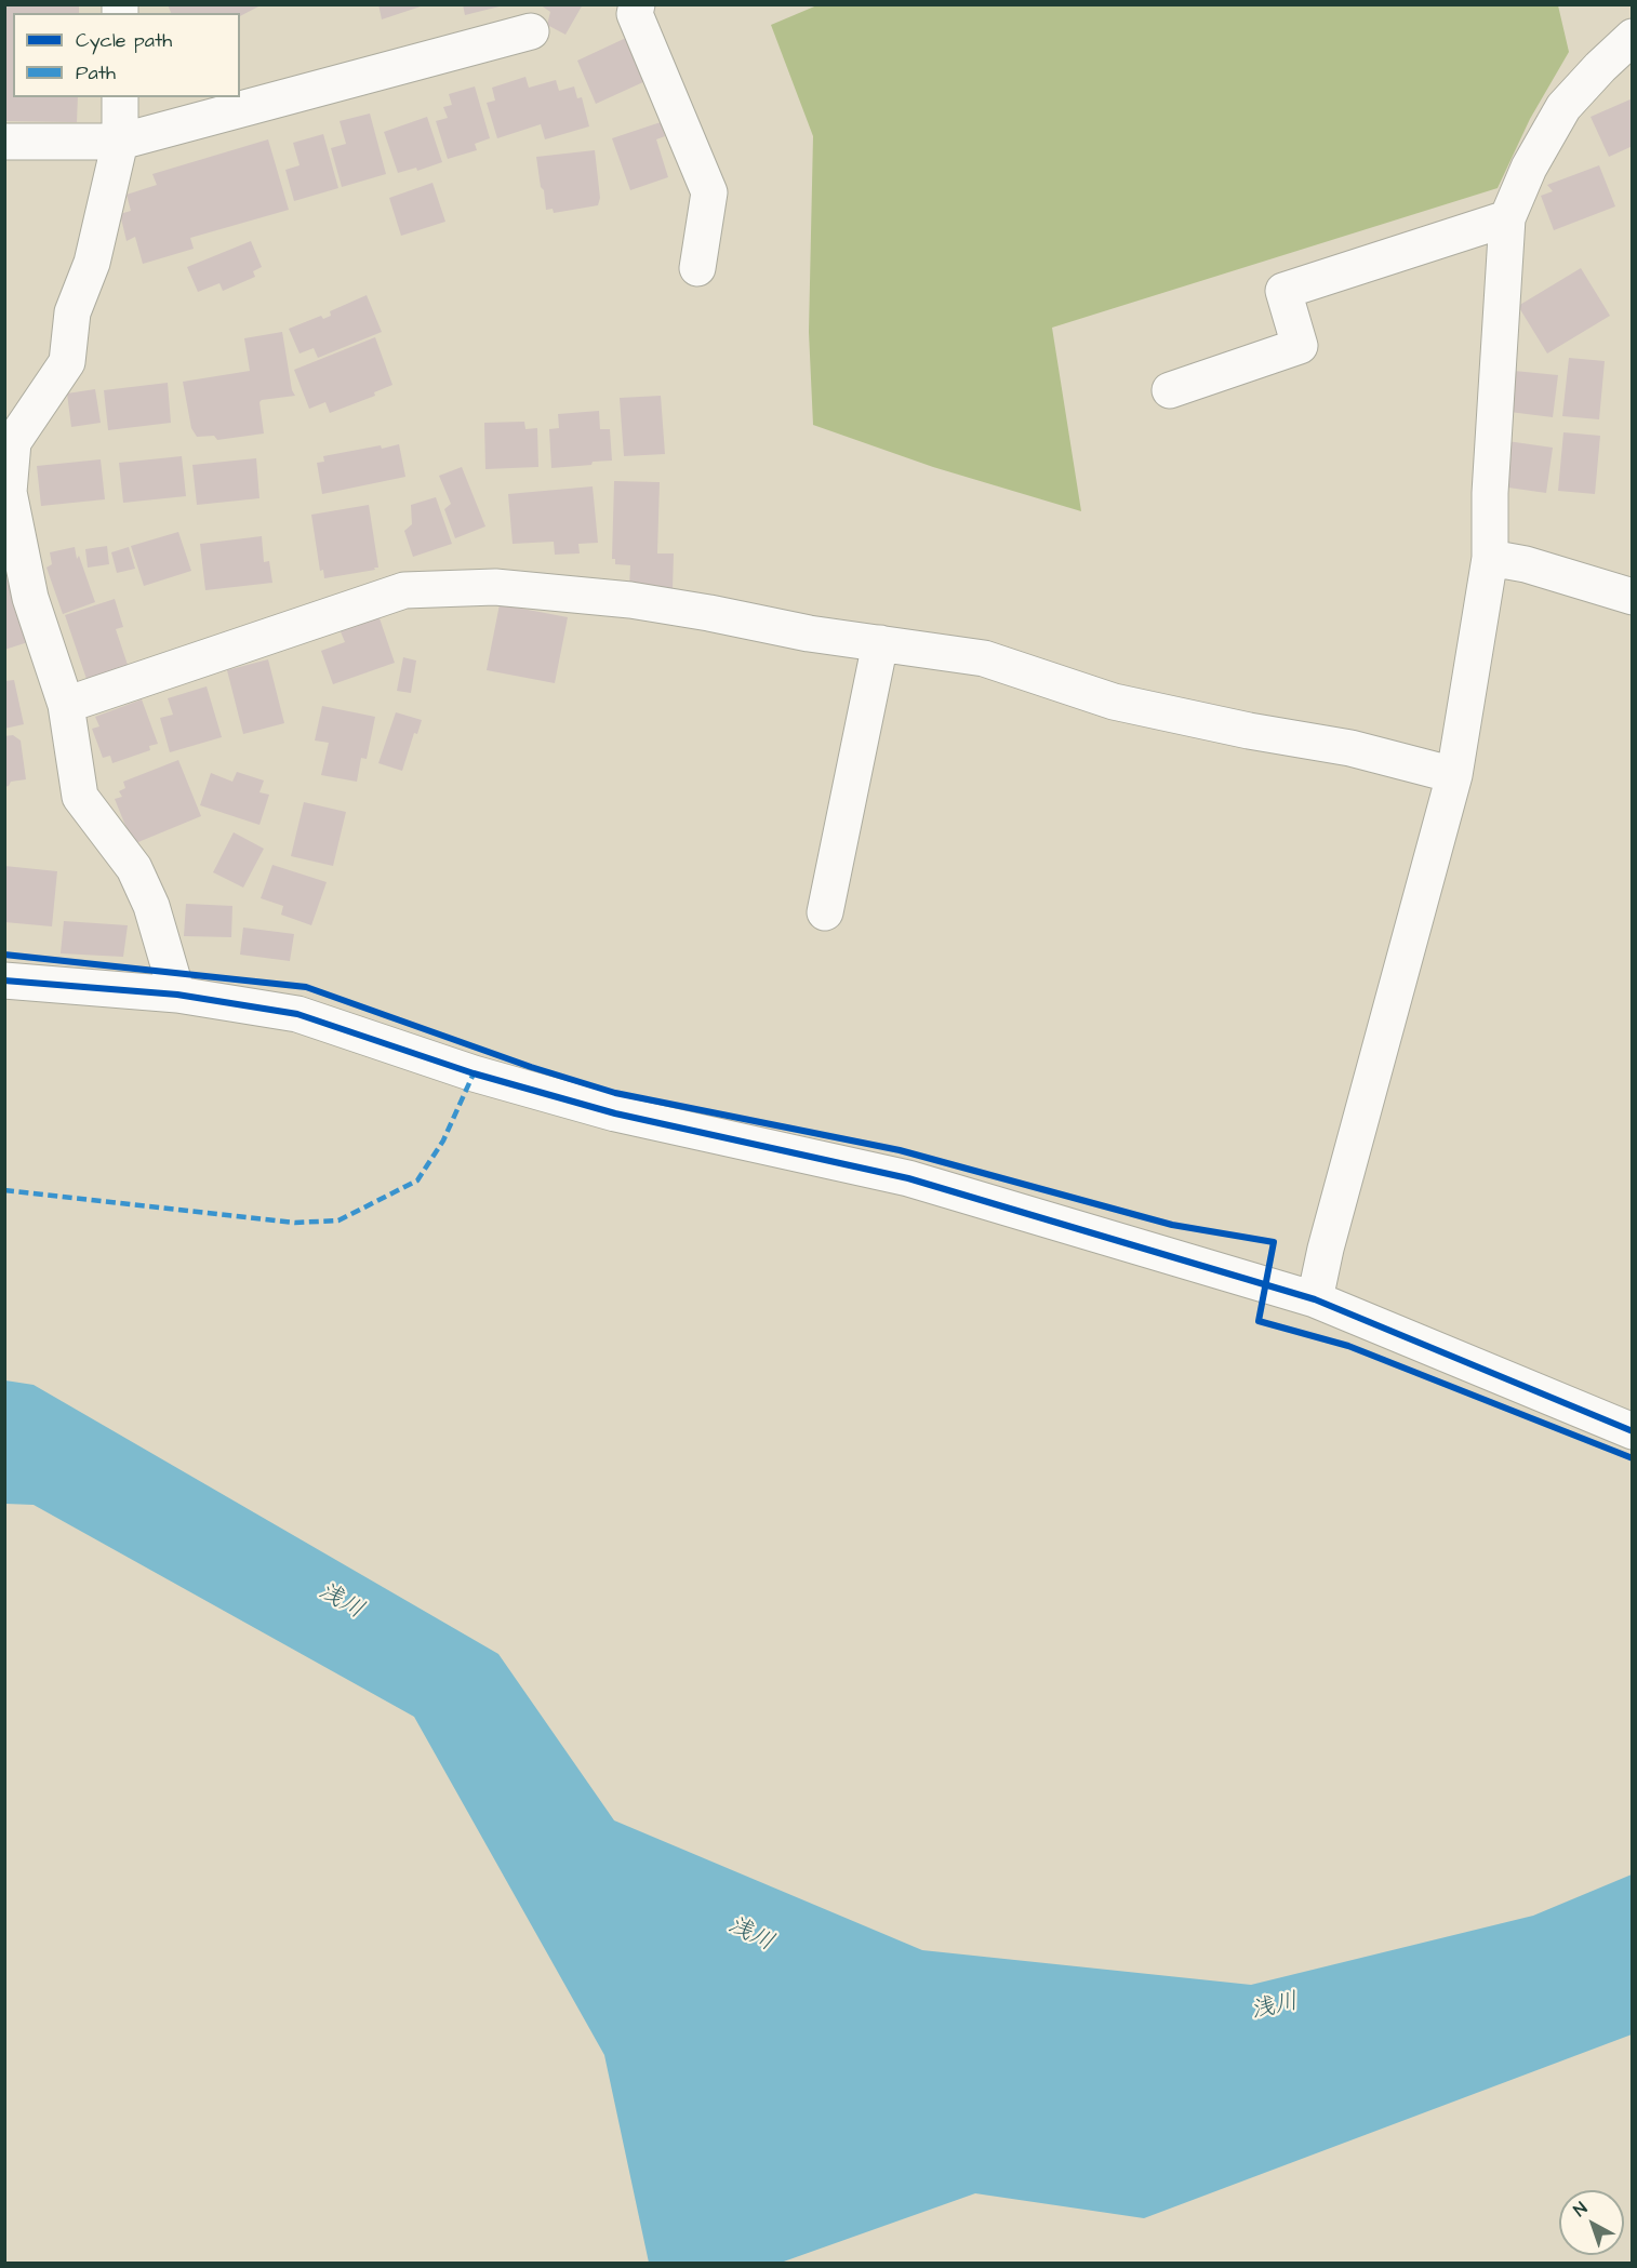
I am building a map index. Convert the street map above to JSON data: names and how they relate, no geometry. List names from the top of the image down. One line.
{"water":["浅川"],"legend":["Cycle path","Path"],"north":"top left"}
